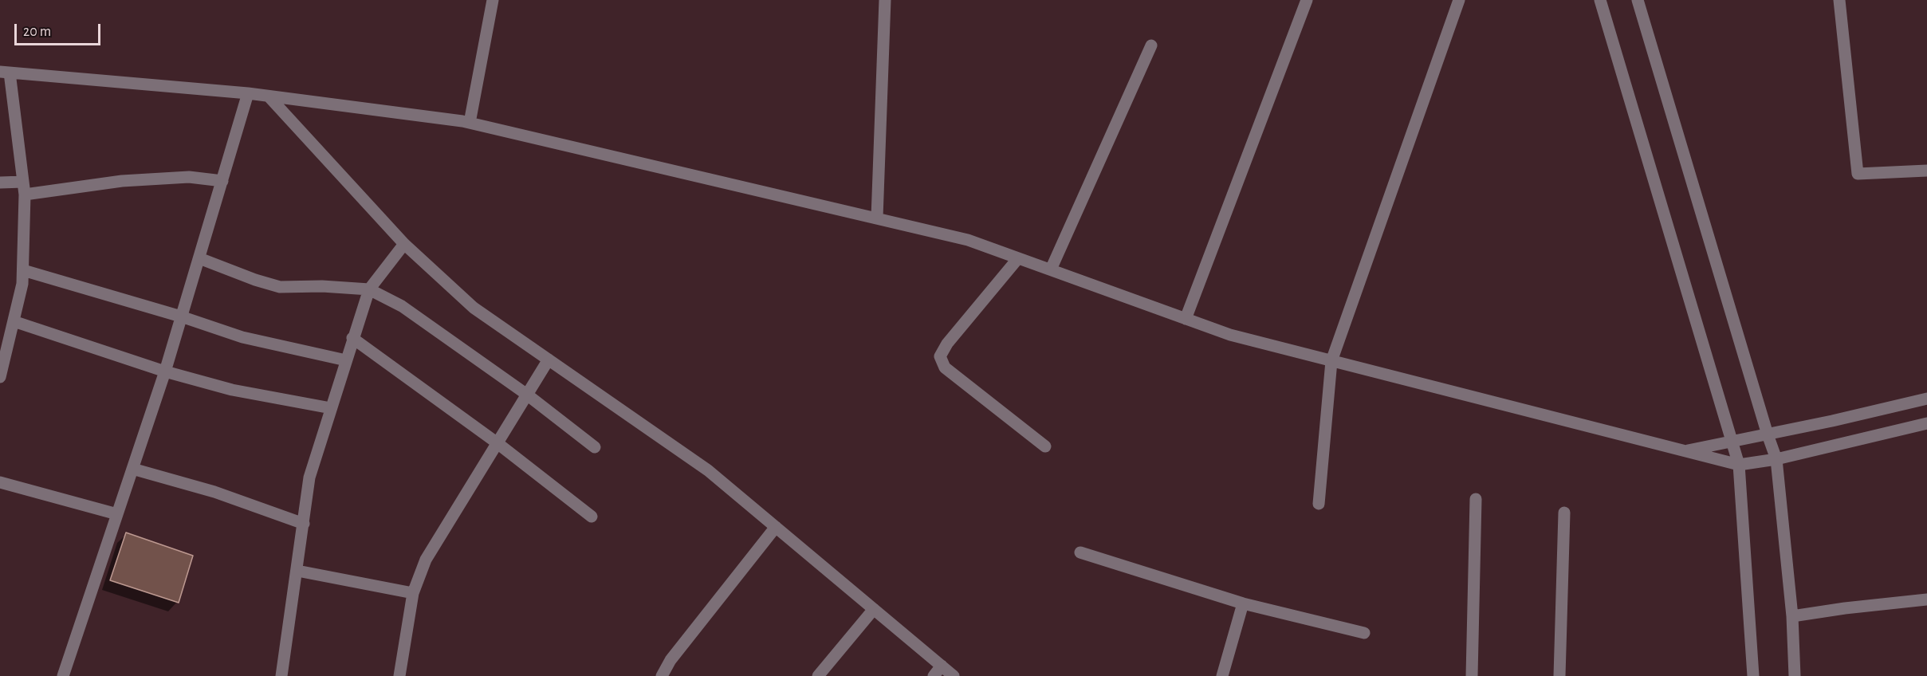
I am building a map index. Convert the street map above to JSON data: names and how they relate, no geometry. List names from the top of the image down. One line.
{"scale_bar":"20 m"}
